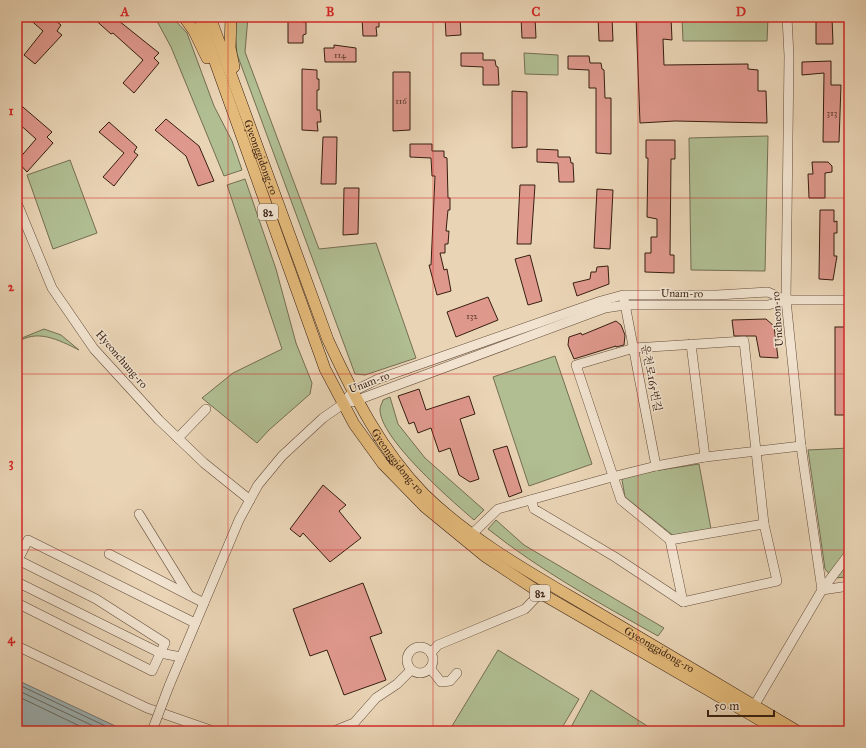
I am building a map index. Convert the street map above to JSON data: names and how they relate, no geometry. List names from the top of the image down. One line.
{"streets":{"main road":["Gyeonggidong-ro","82"],"street":["Unam-ro","Uncheon-ro","Hyeonchung-ro","운천로165번길"]},"crossings":[["Gyeonggidong-ro","Unam-ro"],["Unam-ro","Uncheon-ro"],["Unam-ro","운천로165번길"]],"house_numbers":["114","116","313","132"],"scale_bar":"50 m","grid":{"columns":["A","B","C","D"],"rows":["1","2","3","4"]}}
